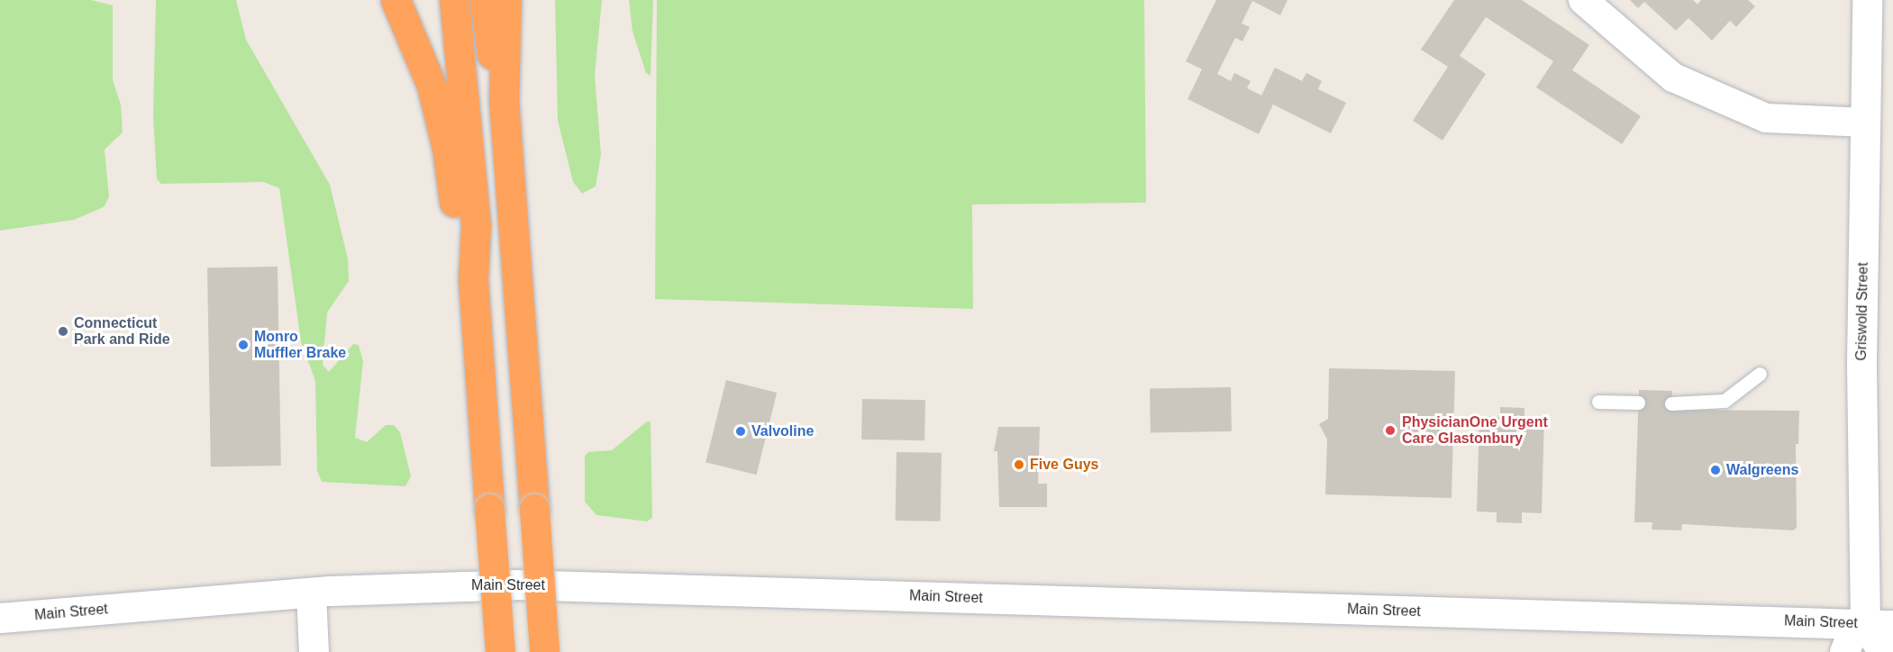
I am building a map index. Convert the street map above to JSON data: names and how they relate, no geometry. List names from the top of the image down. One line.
{"streets":{"main road":["Griswold Street","Main Street"]},"crossings":[["Griswold Street","Main Street"]],"places":["Connecticut Park and Ride","Monro Muffler Brake","PhysicianOne Urgent Care Glastonbury","Valvoline","Five Guys","Walgreens"]}
